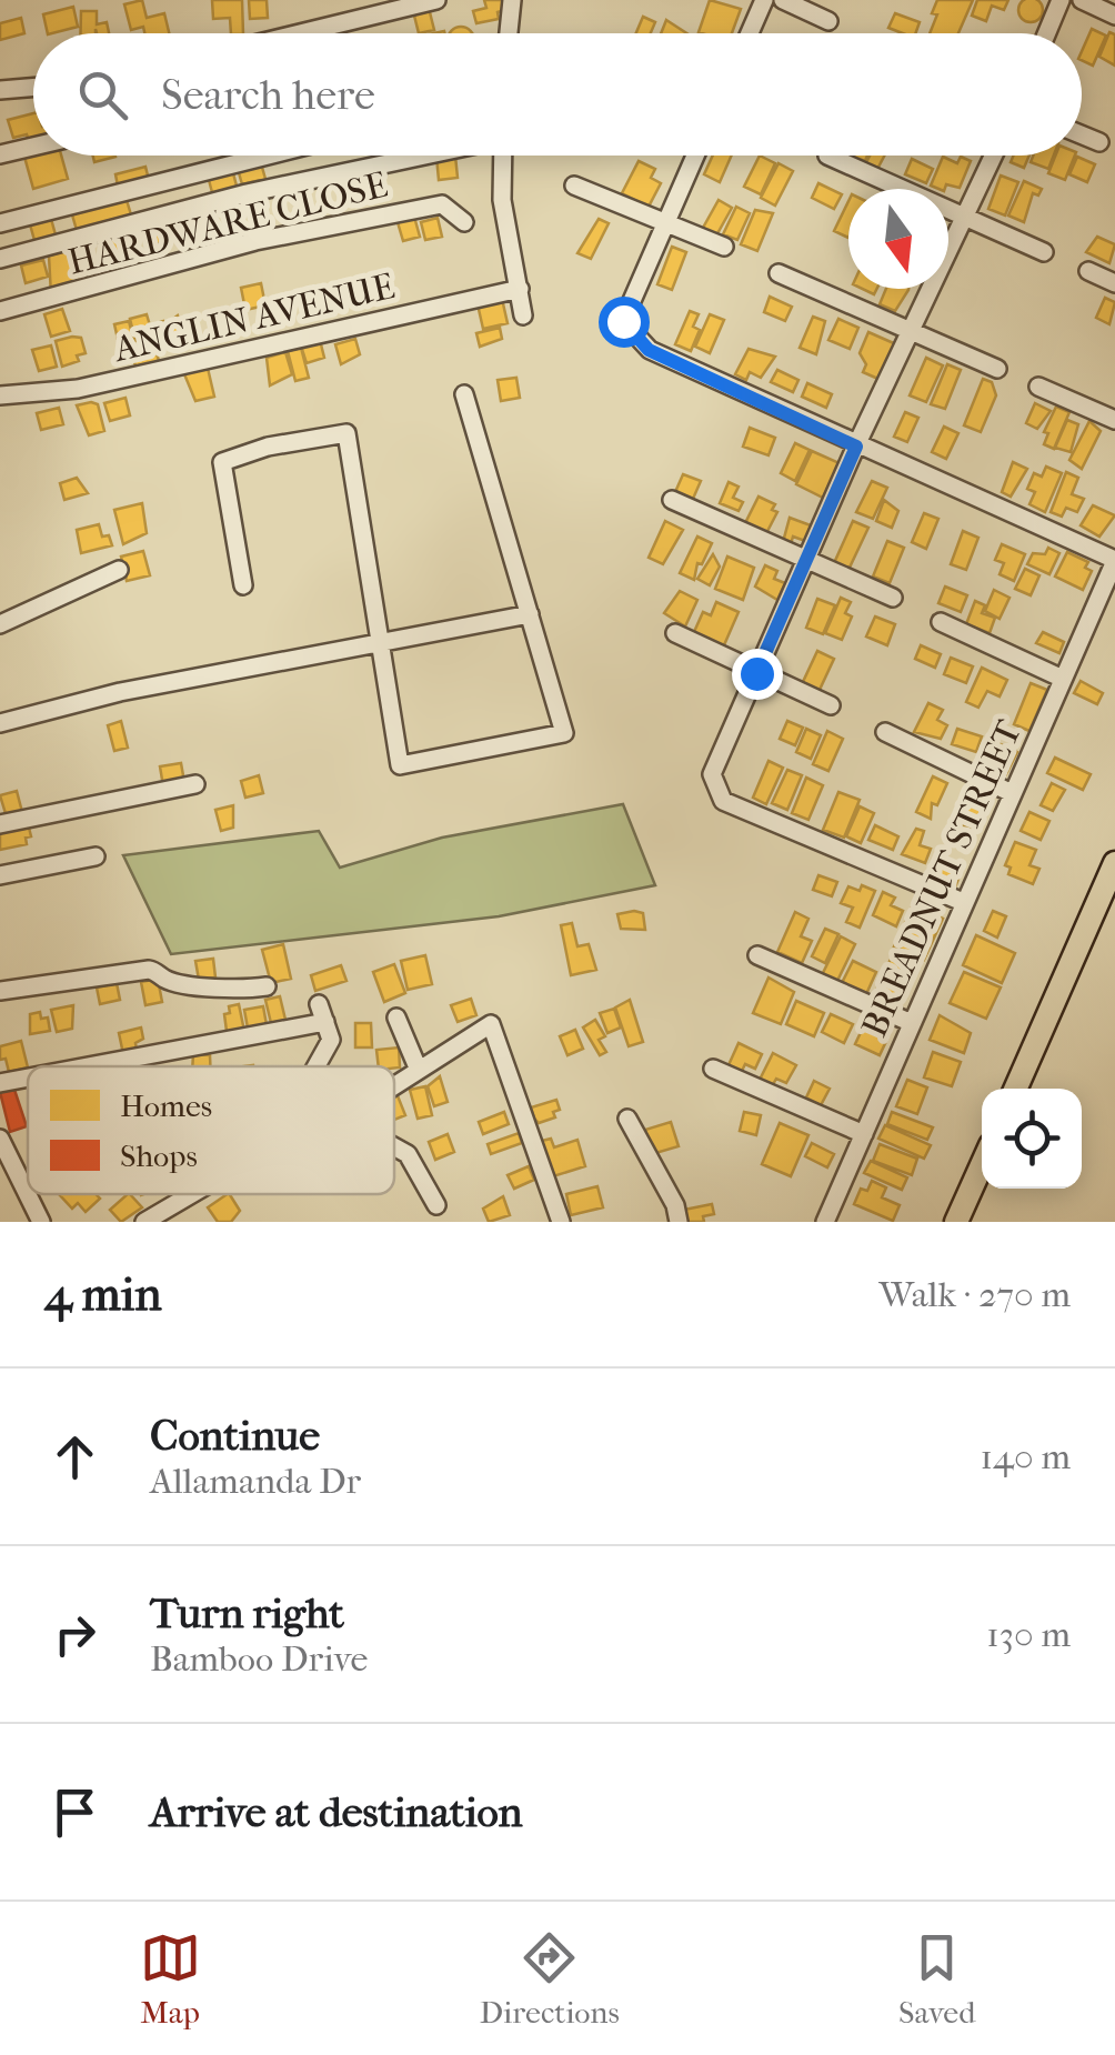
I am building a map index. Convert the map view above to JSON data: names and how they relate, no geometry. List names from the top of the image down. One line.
{"streets":{"street":["HARDWARE CLOSE","ANGLIN AVENUE","BREADNUT STREET"]},"legend":["Homes","Shops"],"north":"bottom","page":{"search":"Search here","heading":["4 min","Walk · 270 m"],"list":[["Continue","Allamanda Dr","140 m"],["Turn right","Bamboo Drive","130 m"],"Arrive at destination"],"nav":["Map","Directions","Saved"]}}
